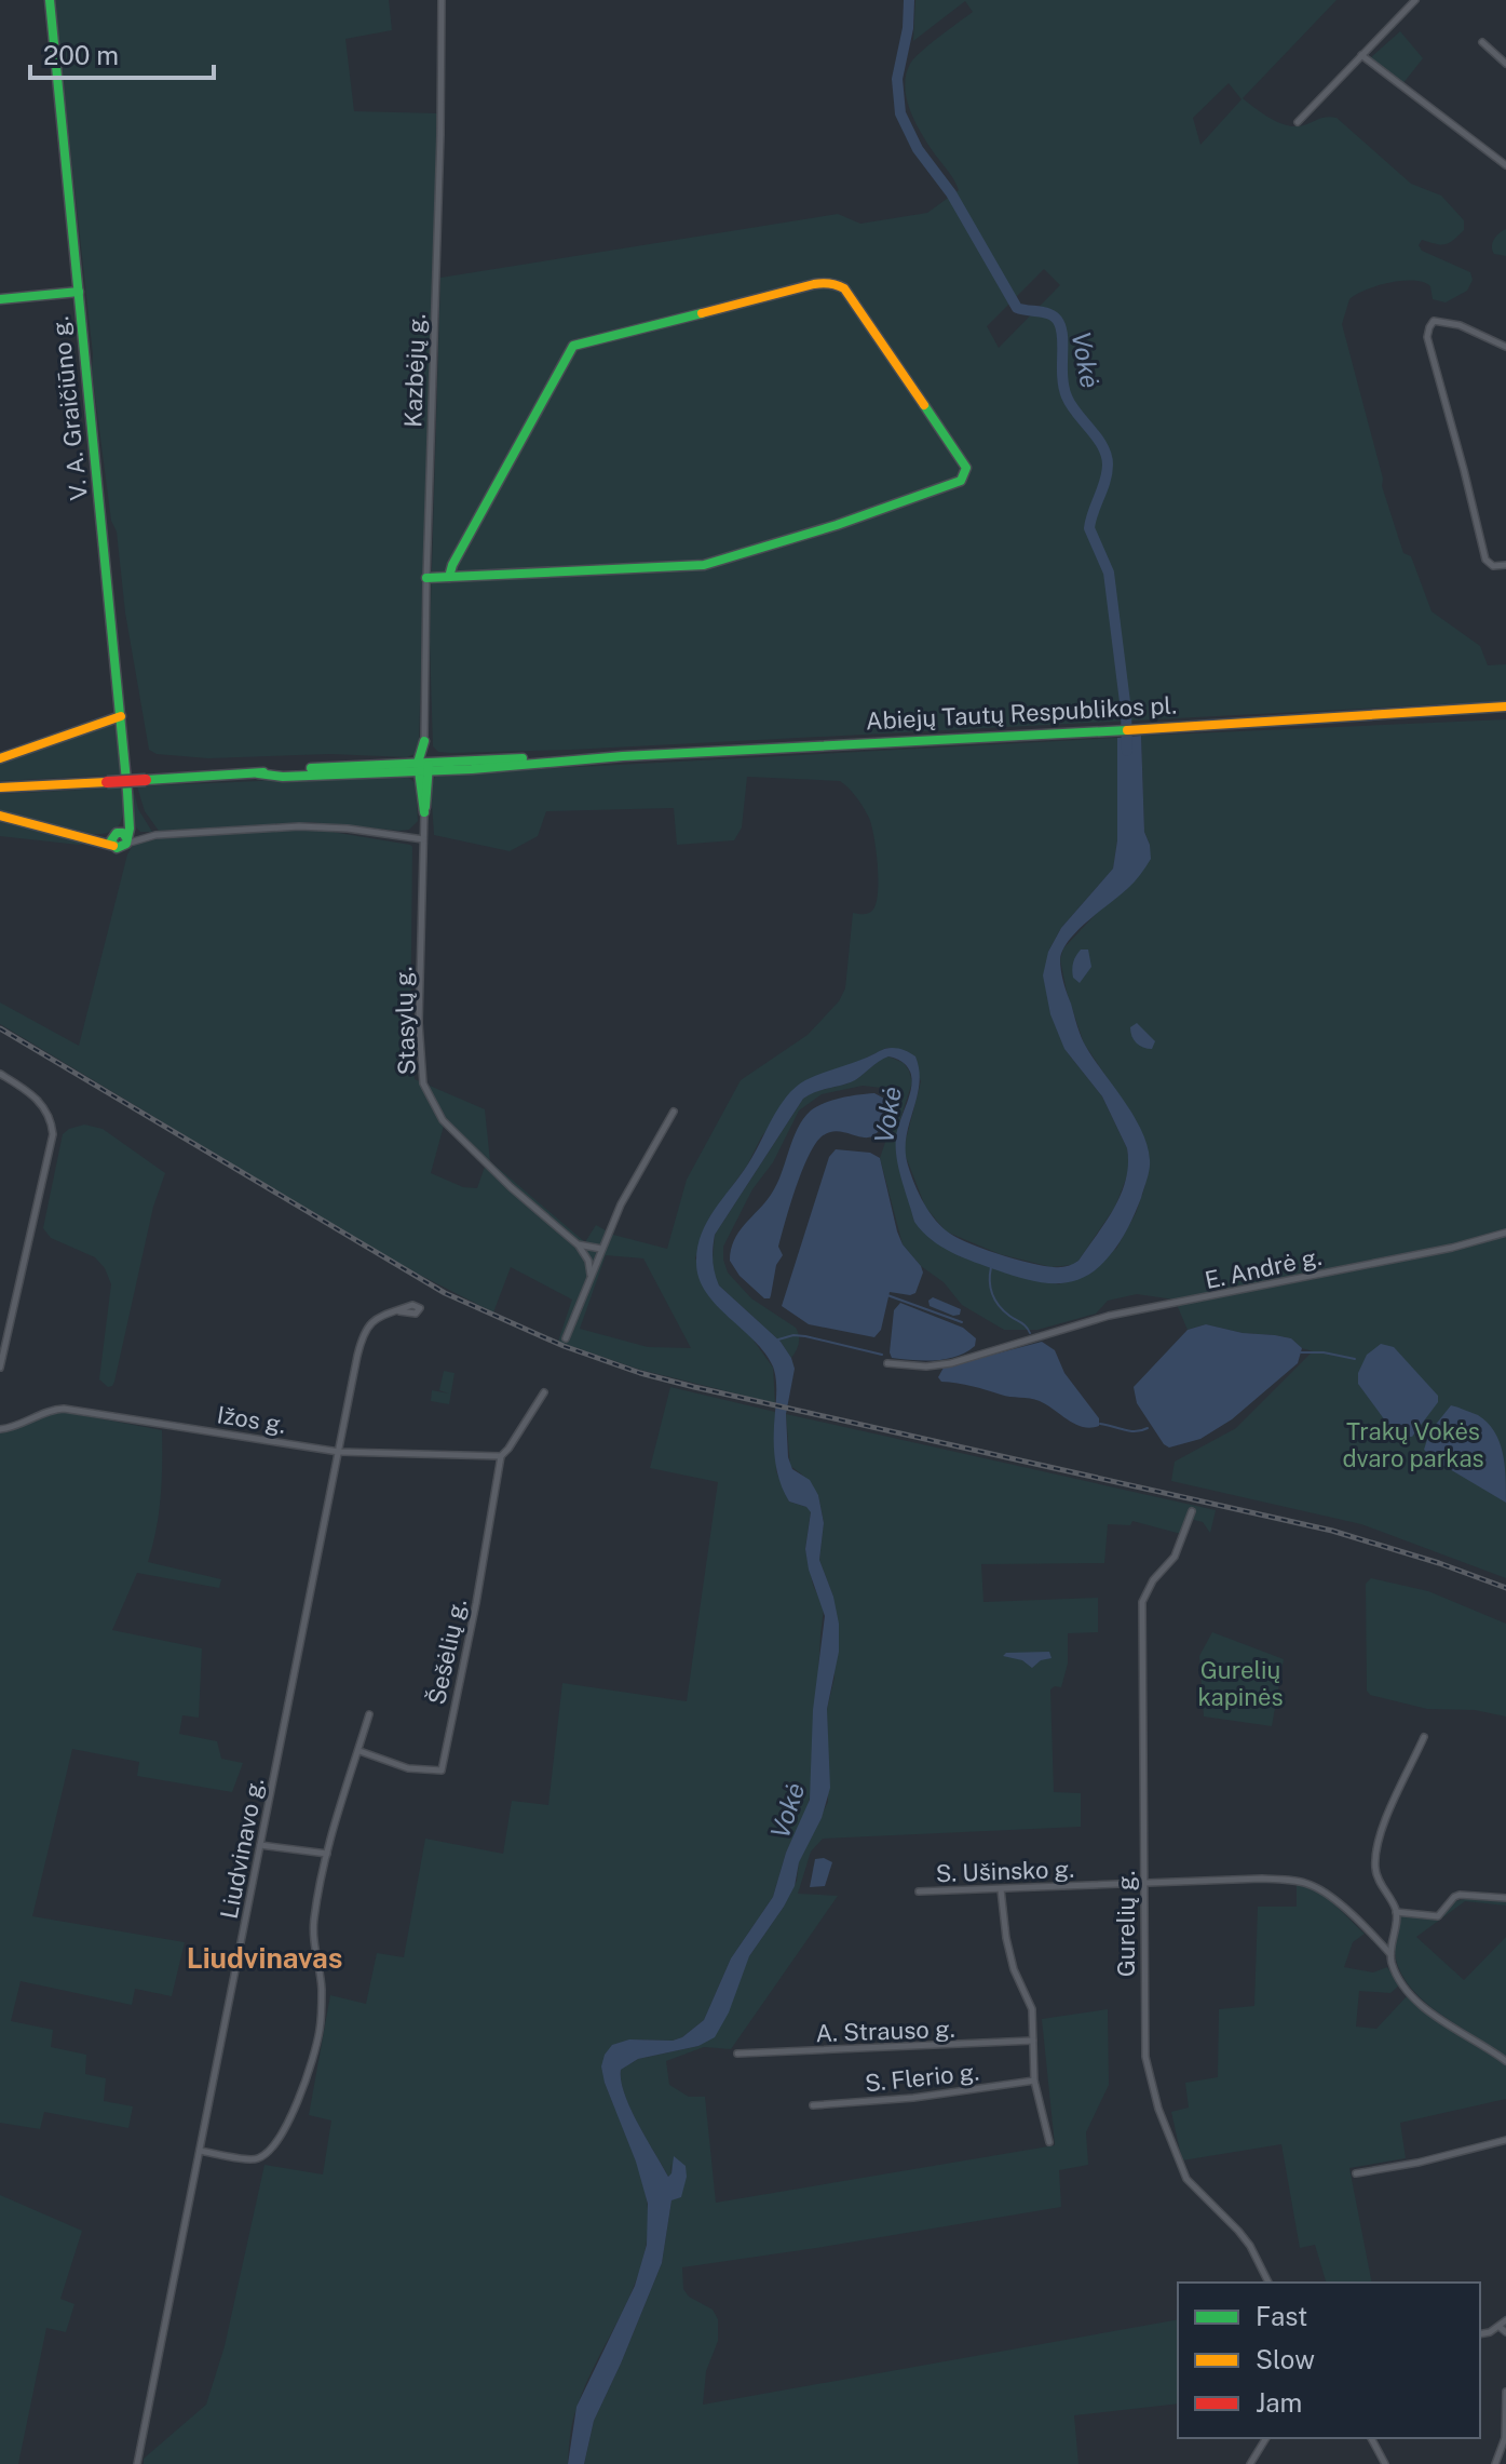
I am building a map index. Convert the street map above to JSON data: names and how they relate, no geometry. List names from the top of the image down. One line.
{"streets":{"main road":["V. A. Graičiūno g.","Abiejų Tautų Respublikos pl."],"street":["Kazbėjų g.","Stasylų g.","E. Andrė g.","Ižos g.","Šešėlių g.","Liudvinavo g.","S. Ušinsko g.","Gurelių g.","A. Strauso g.","S. Flerio g."]},"crossings":[["Ižos g.","Šešėlių g."],["Ižos g.","Liudvinavo g."],["S. Ušinsko g.","Gurelių g."]],"districts":["Liudvinavas"],"water":["Vokė"],"parks":["Trakų Vokės dvaro parkas","Gurelių kapinės"],"legend":["Fast","Slow","Jam"],"scale_bar":"200 m"}
